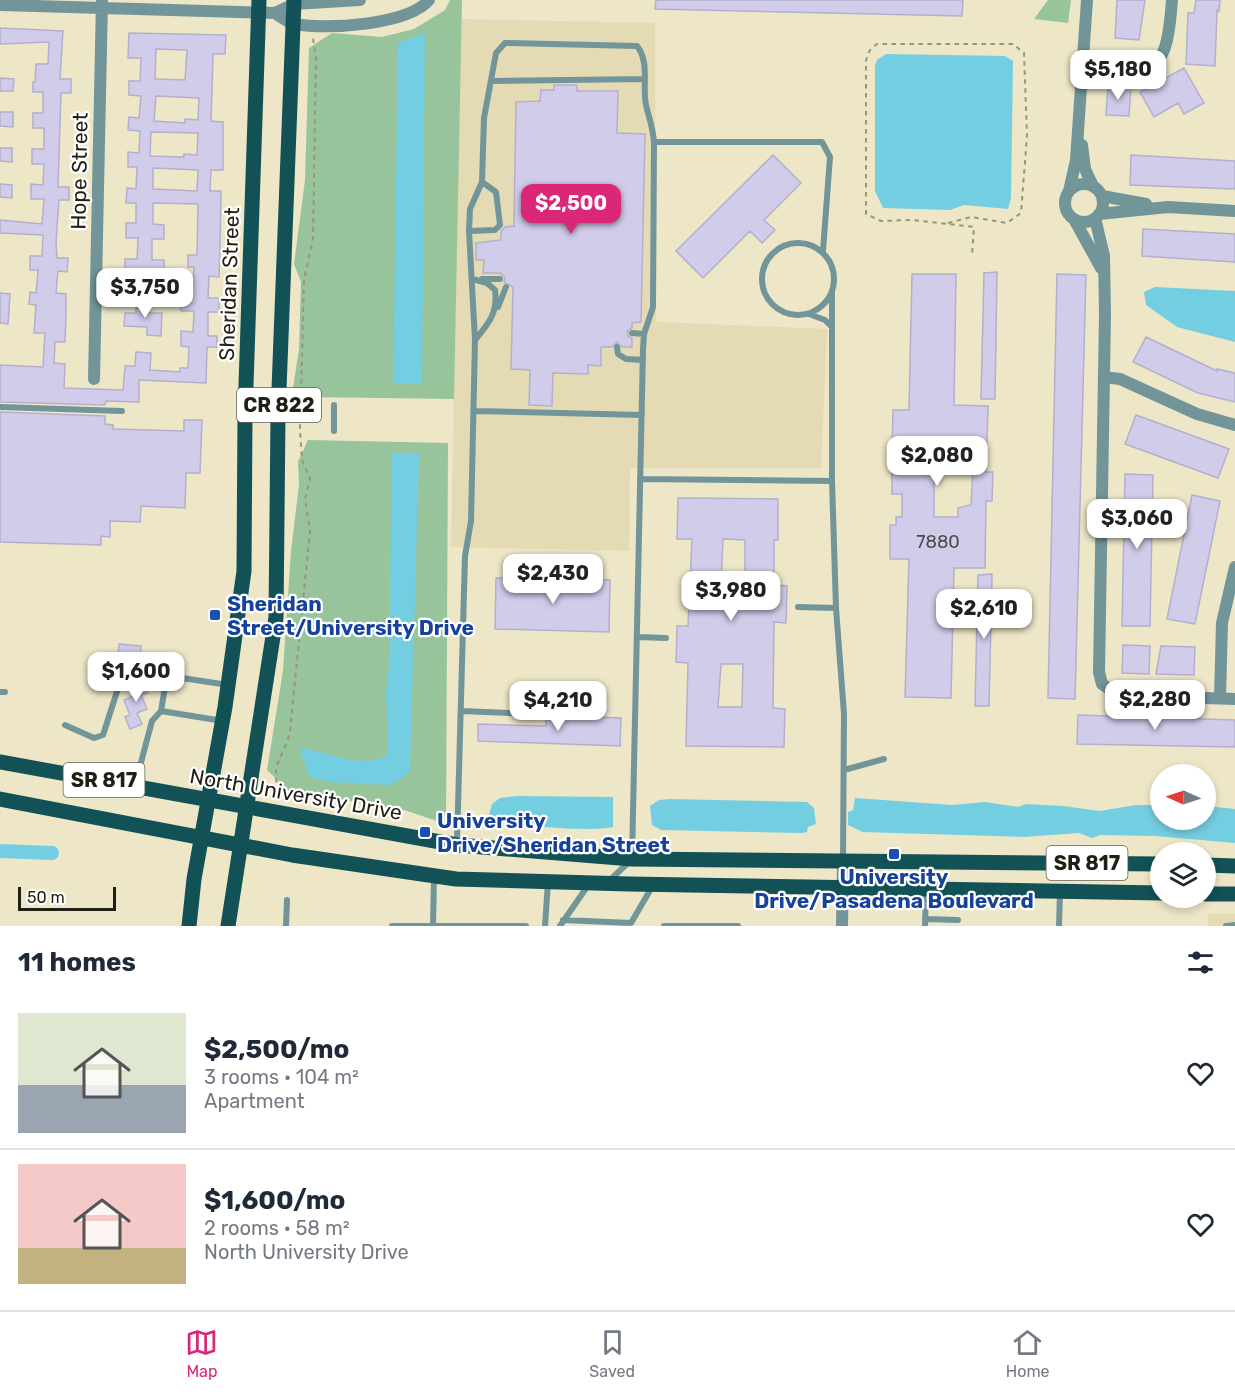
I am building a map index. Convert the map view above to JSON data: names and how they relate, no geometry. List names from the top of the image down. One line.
{"streets":{"main road":["Sheridan Street","CR 822","SR 817","North University Drive"],"street":["Hope Street"]},"crossings":[["Sheridan Street","SR 817"],["Sheridan Street","North University Drive"],["CR 822","SR 817"],["CR 822","North University Drive"]],"places":{"transit":["Sheridan Street/University Drive","University Drive/Sheridan Street","University Drive/Pasadena Boulevard"]},"house_numbers":["7880"],"scale_bar":"50 m","north":"left","page":{"price":["$5,180","$2,500","$3,750","$2,080","$3,060","$2,430","$3,980","$2,610","$1,600","$2,280","$4,210"],"scale":"50 m","heading":"11 homes","list":[{"name":"$2,500/mo","note":"3 rooms · 104 m² · Apartment"},{"name":"$1,600/mo","note":"2 rooms · 58 m² · North University Drive"}],"tabs":["Map","Saved","Home"]}}
